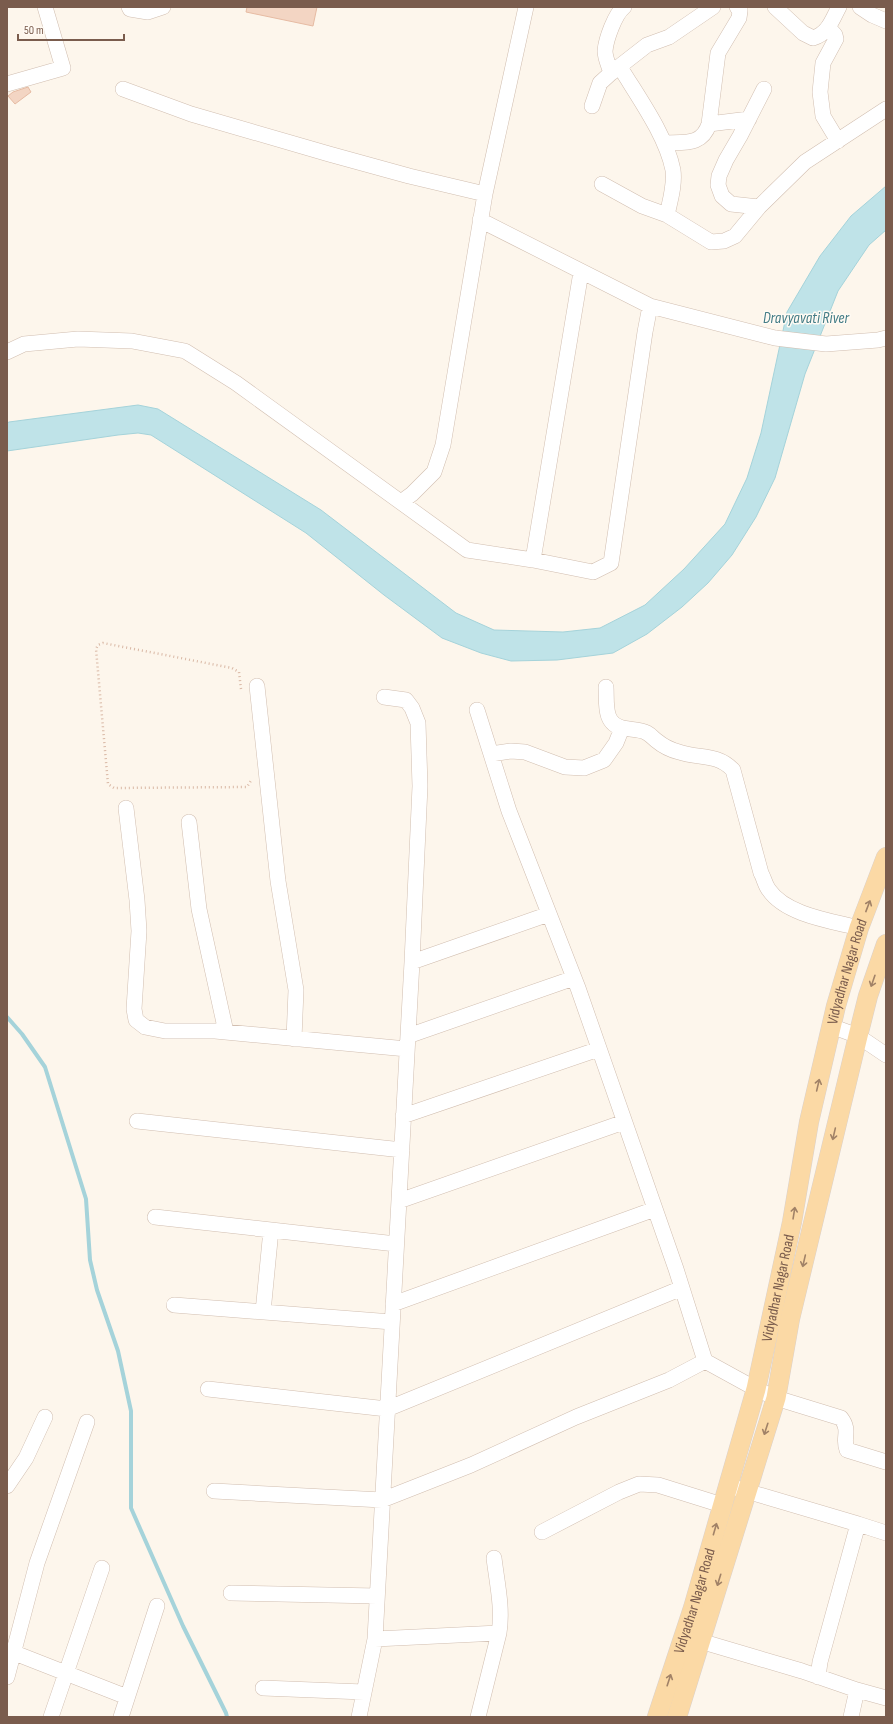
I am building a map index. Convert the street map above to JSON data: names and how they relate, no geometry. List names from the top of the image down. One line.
{"streets":{"main road":["Vidyadhar Nagar Road"]},"water":["Dravyavati River"],"scale_bar":"50 m"}
